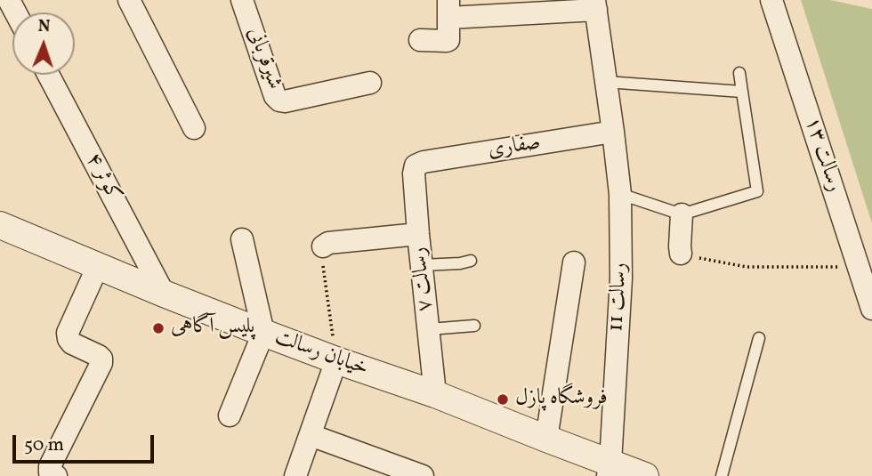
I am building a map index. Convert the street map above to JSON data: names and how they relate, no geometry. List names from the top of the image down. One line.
{"streets":{"street":["شیرقربانی","صفاری","رسالت ۱۳","کوثر ۴","رسالت ۷","رسالت 11","خیابان رسالت"]},"crossings":[["صفاری","رسالت ۷"],["صفاری","رسالت 11"],["کوثر ۴","خیابان رسالت"],["رسالت ۷","خیابان رسالت"],["رسالت 11","خیابان رسالت"]],"places":["پلیس آگاهی","فروشگاه پازل"],"scale_bar":"50 m","north":"top"}
